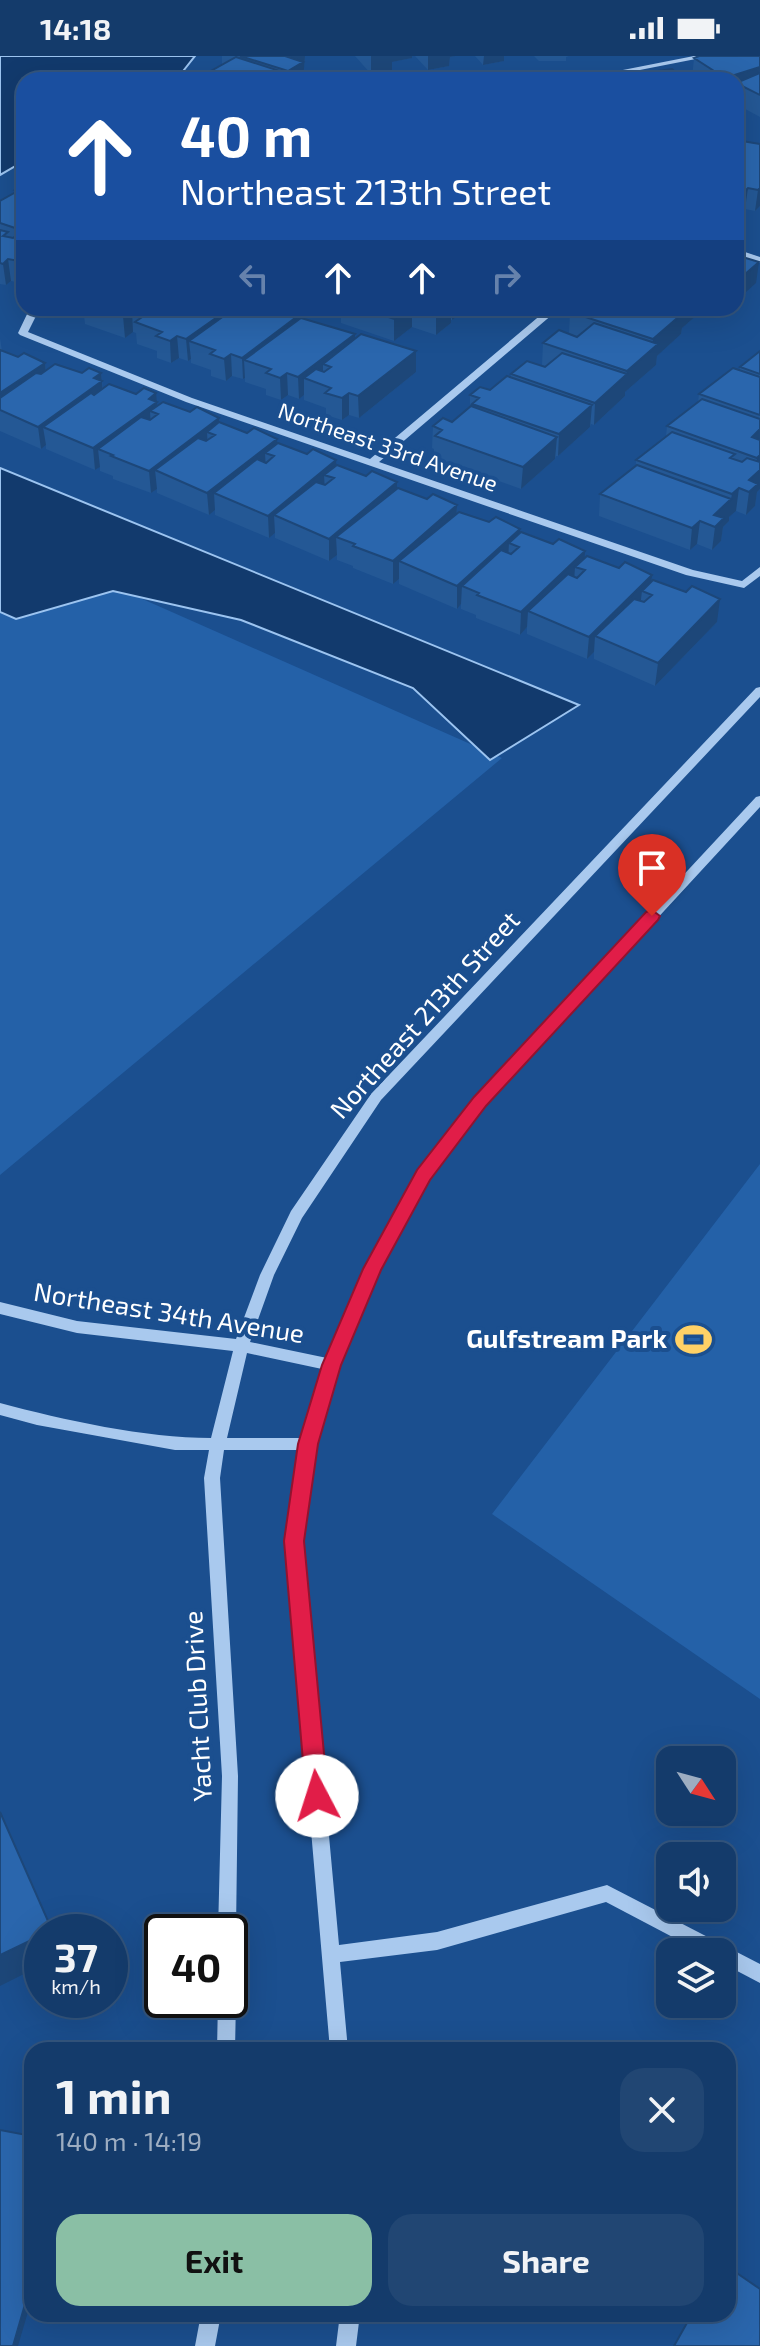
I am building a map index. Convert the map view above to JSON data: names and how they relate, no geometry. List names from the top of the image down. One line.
{"streets":{"street":["Northeast 33rd Avenue","Northeast 213th Street","Northeast 34th Avenue","Yacht Club Drive"]},"crossings":[["Northeast 213th Street","Northeast 34th Avenue"],["Northeast 213th Street","Yacht Club Drive"]],"places":{"sports":["Gulfstream Park"]},"north":"bottom right","page":{"status":"14:18","turn":["40 m","Northeast 213th Street"],"speed":"37 km/h","limit":"40","heading":["1 min","140 m · 14:19"],"buttons":["Exit","Share"]}}
